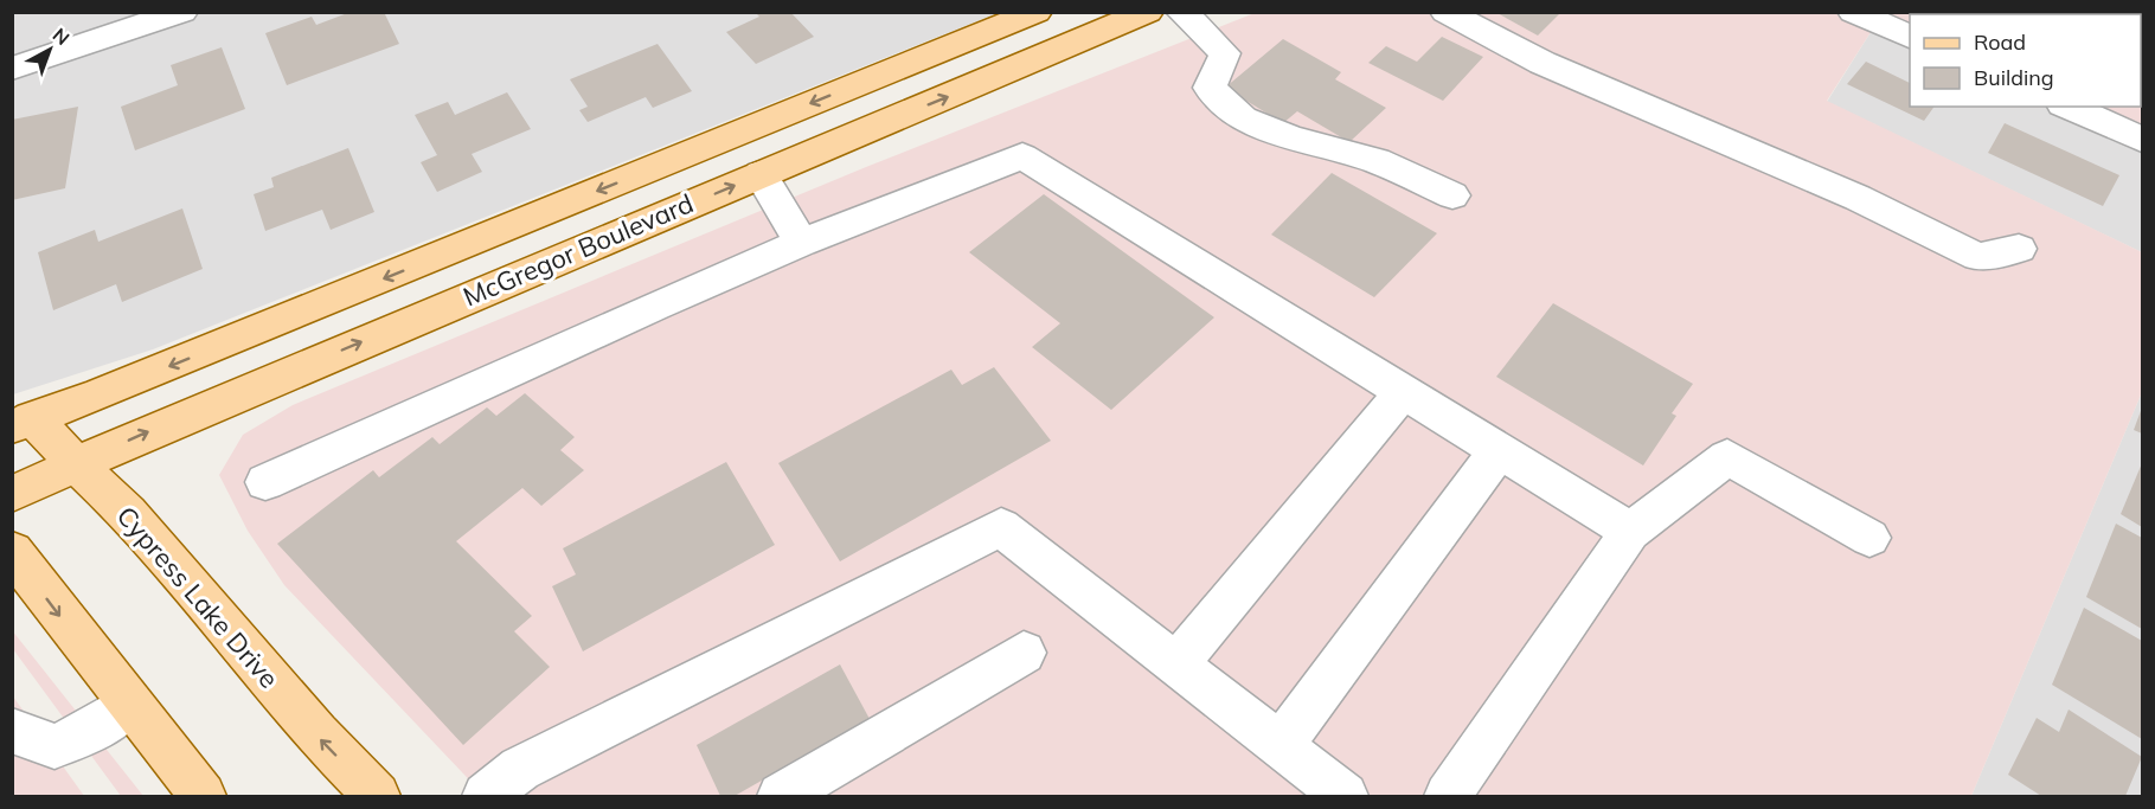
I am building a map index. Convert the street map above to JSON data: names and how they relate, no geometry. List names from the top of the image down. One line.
{"streets":{"main road":["McGregor Boulevard","Cypress Lake Drive"]},"crossings":[["McGregor Boulevard","Cypress Lake Drive"]],"legend":["Road","Building"],"north":"top right"}
